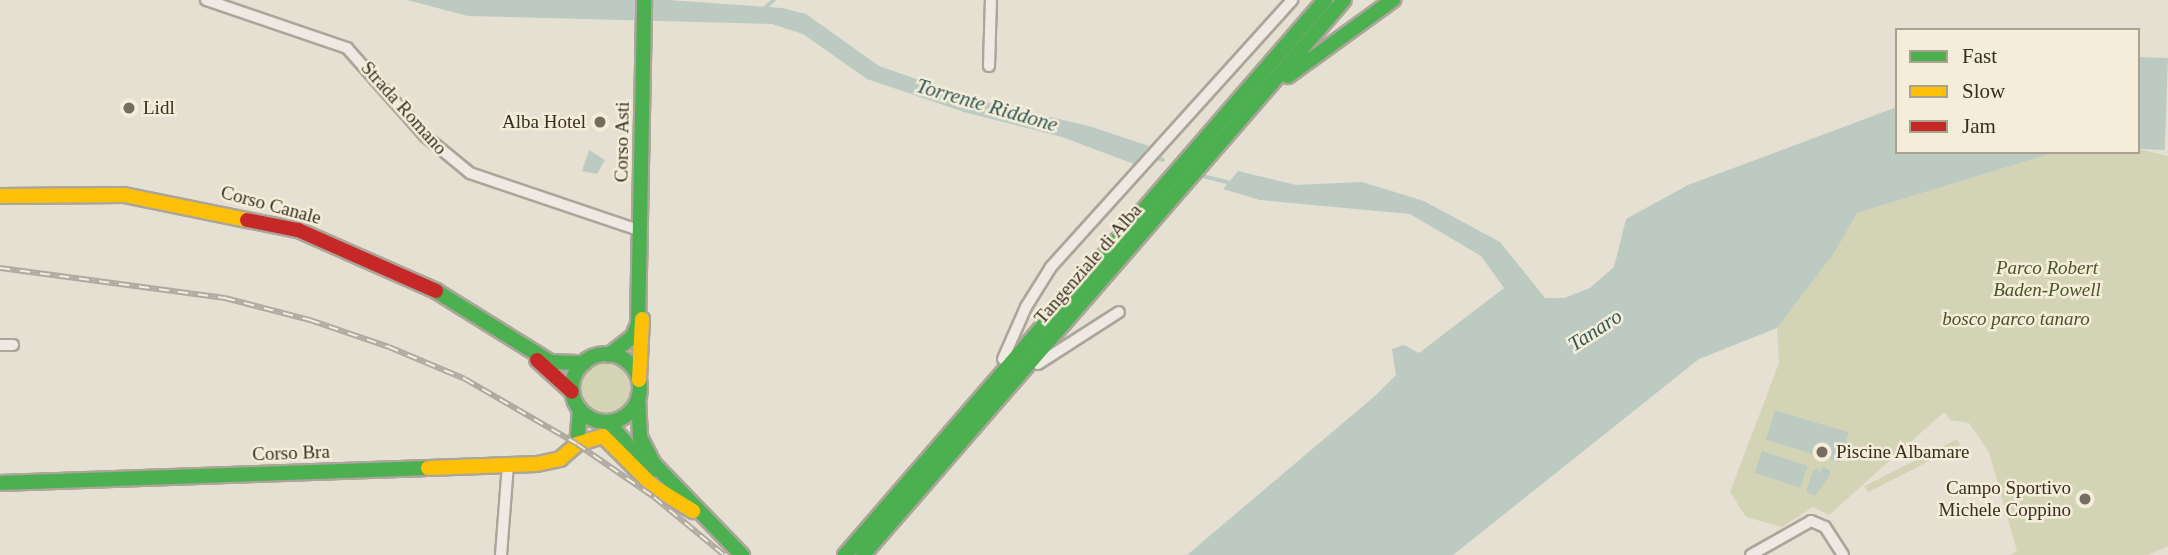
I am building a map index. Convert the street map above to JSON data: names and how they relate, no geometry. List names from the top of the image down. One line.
{"streets":{"main road":["Corso Asti","Corso Canale","Tangenziale di Alba","Corso Bra"],"street":["Strada Romano"]},"crossings":[["Strada Romano","Corso Asti"],["Corso Asti","Corso Canale"]],"water":["Torrente Riddone","Tanaro"],"parks":["Parco Robert Baden-Powell","bosco parco tanaro"],"places":["Lidl","Alba Hotel","Piscine Albamare","Campo Sportivo Michele Coppino"],"legend":["Fast","Slow","Jam"]}
